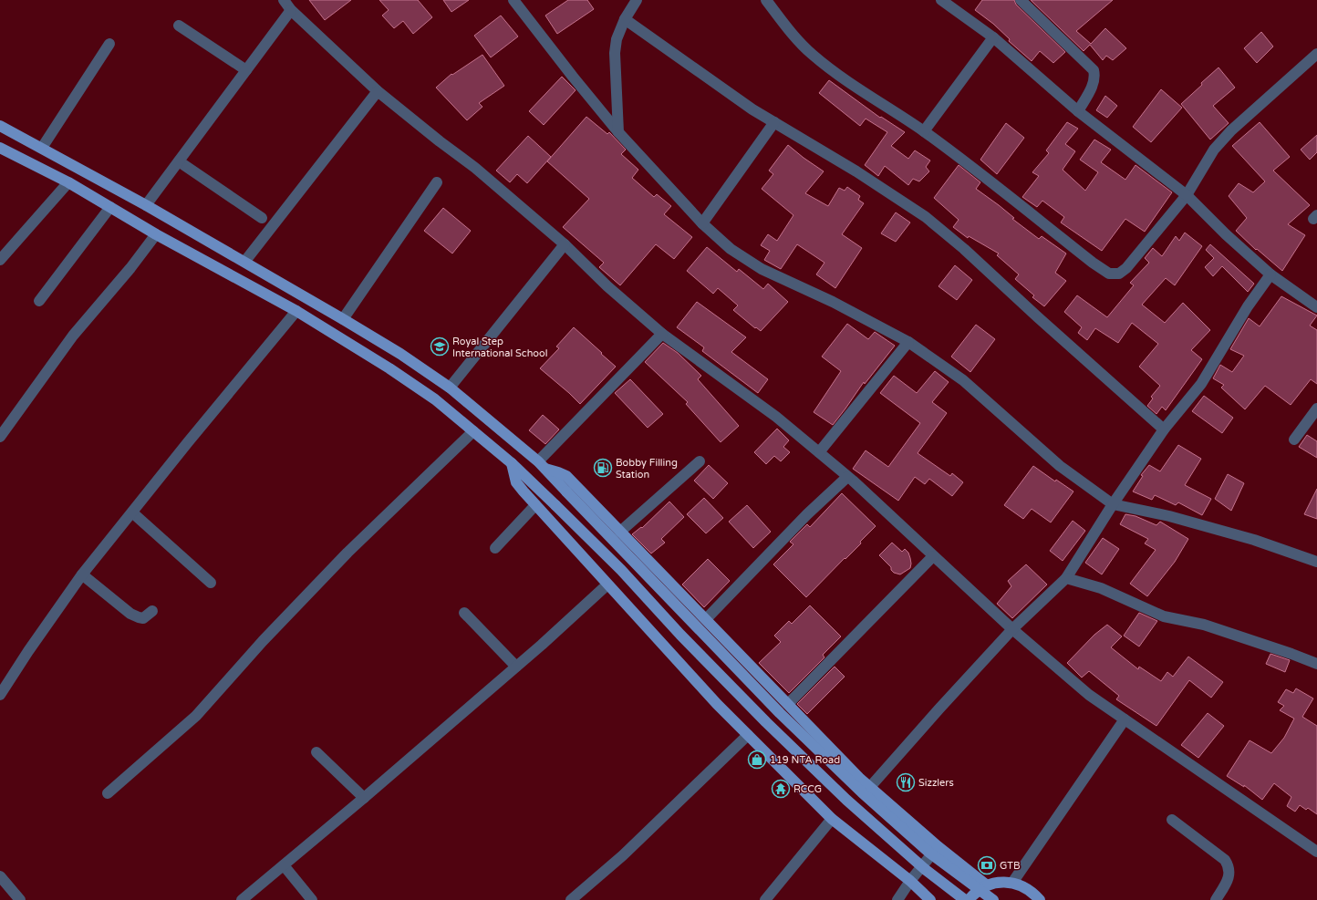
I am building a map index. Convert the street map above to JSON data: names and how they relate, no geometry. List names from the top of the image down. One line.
{"places":{"school or university":["Royal Step International School"],"fuel station":["Bobby Filling Station"],"shop":["119 NTA Road"],"restaurant":["Sizzlers"],"temple":["RCCG"],"bank":["GTB"]}}
